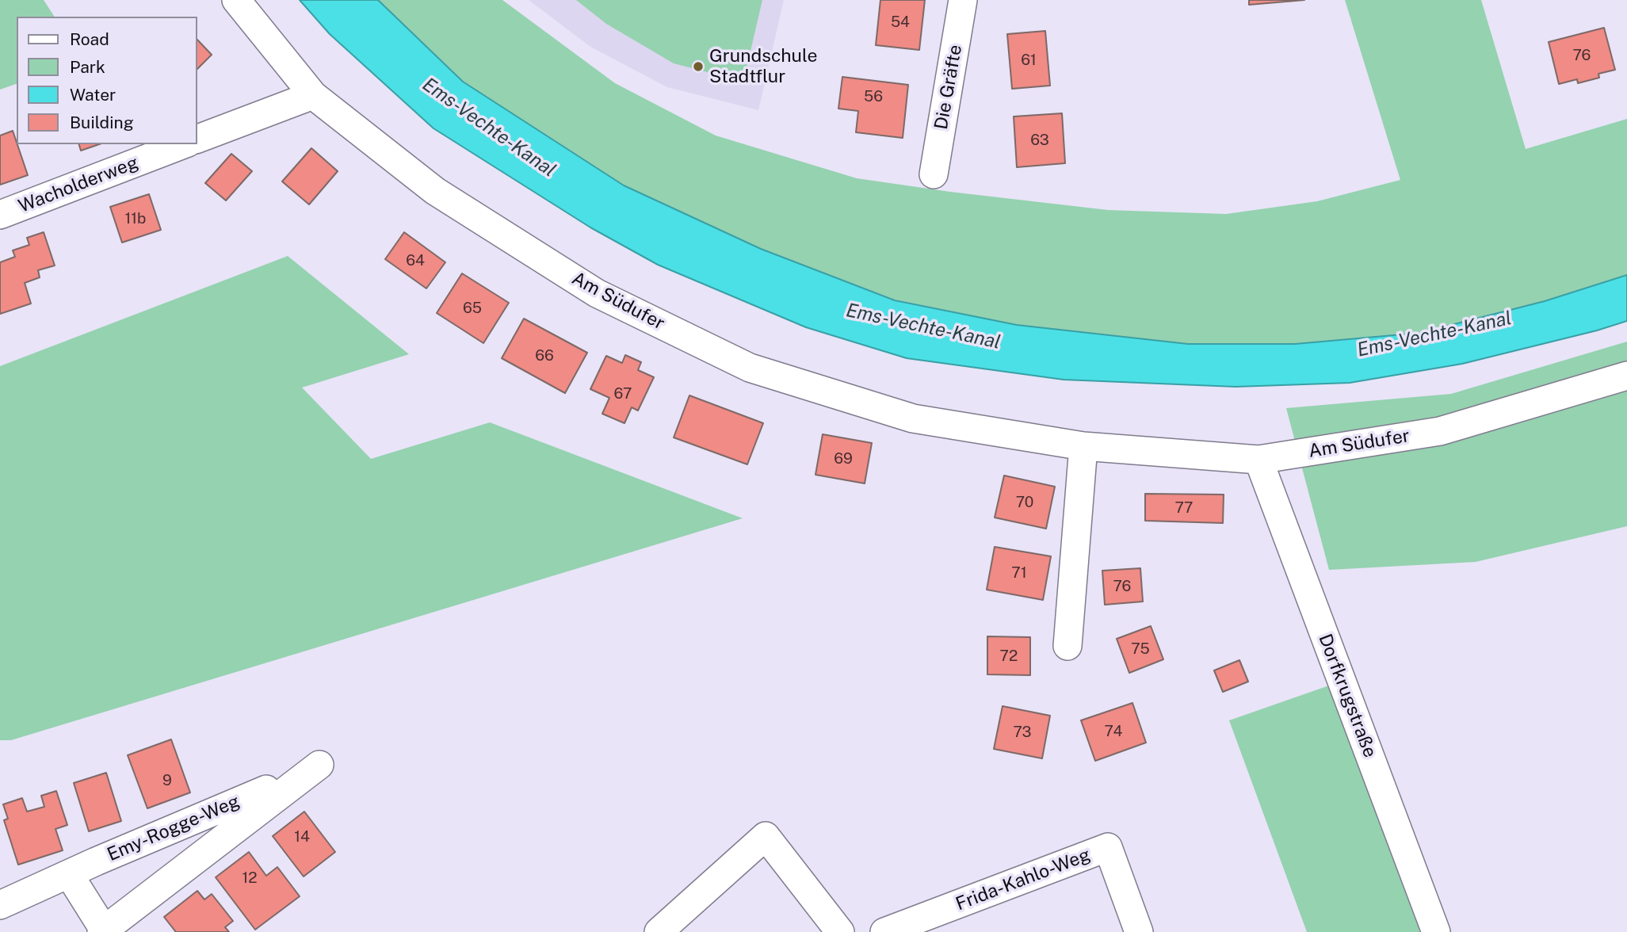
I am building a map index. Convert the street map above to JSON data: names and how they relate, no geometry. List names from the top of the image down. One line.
{"streets":{"street":["Die Gräfte","Wacholderweg","Am Südufer","Dorfkrugstraße","Emy-Rogge-Weg","Frida-Kahlo-Weg"]},"crossings":[["Am Südufer","Dorfkrugstraße"]],"water":["Ems-Vechte-Kanal"],"places":["Grundschule Stadtflur"],"house_numbers":["54","76","61","56","63","11b","64","65","66","67","69","70","77","71","76","75","72","74","73","9","14","12"],"legend":["Road","Park","Water","Building"]}
